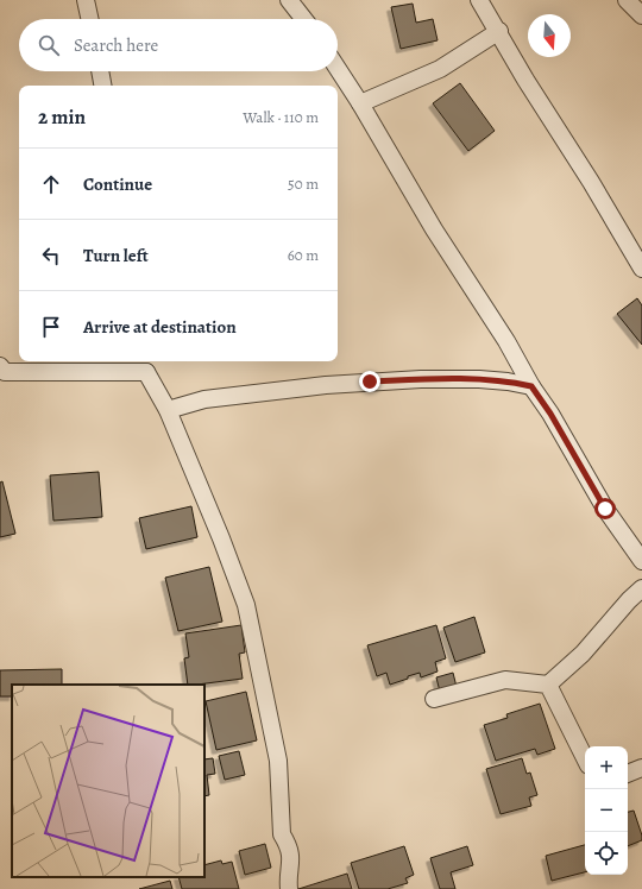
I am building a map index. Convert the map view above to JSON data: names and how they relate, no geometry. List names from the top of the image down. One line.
{"north":"bottom","page":{"search":"Search here","heading":["2 min","Walk · 110 m"],"list":[["Continue","50 m"],["Turn left","60 m"],"Arrive at destination"],"map_buttons":["+","−"]}}
